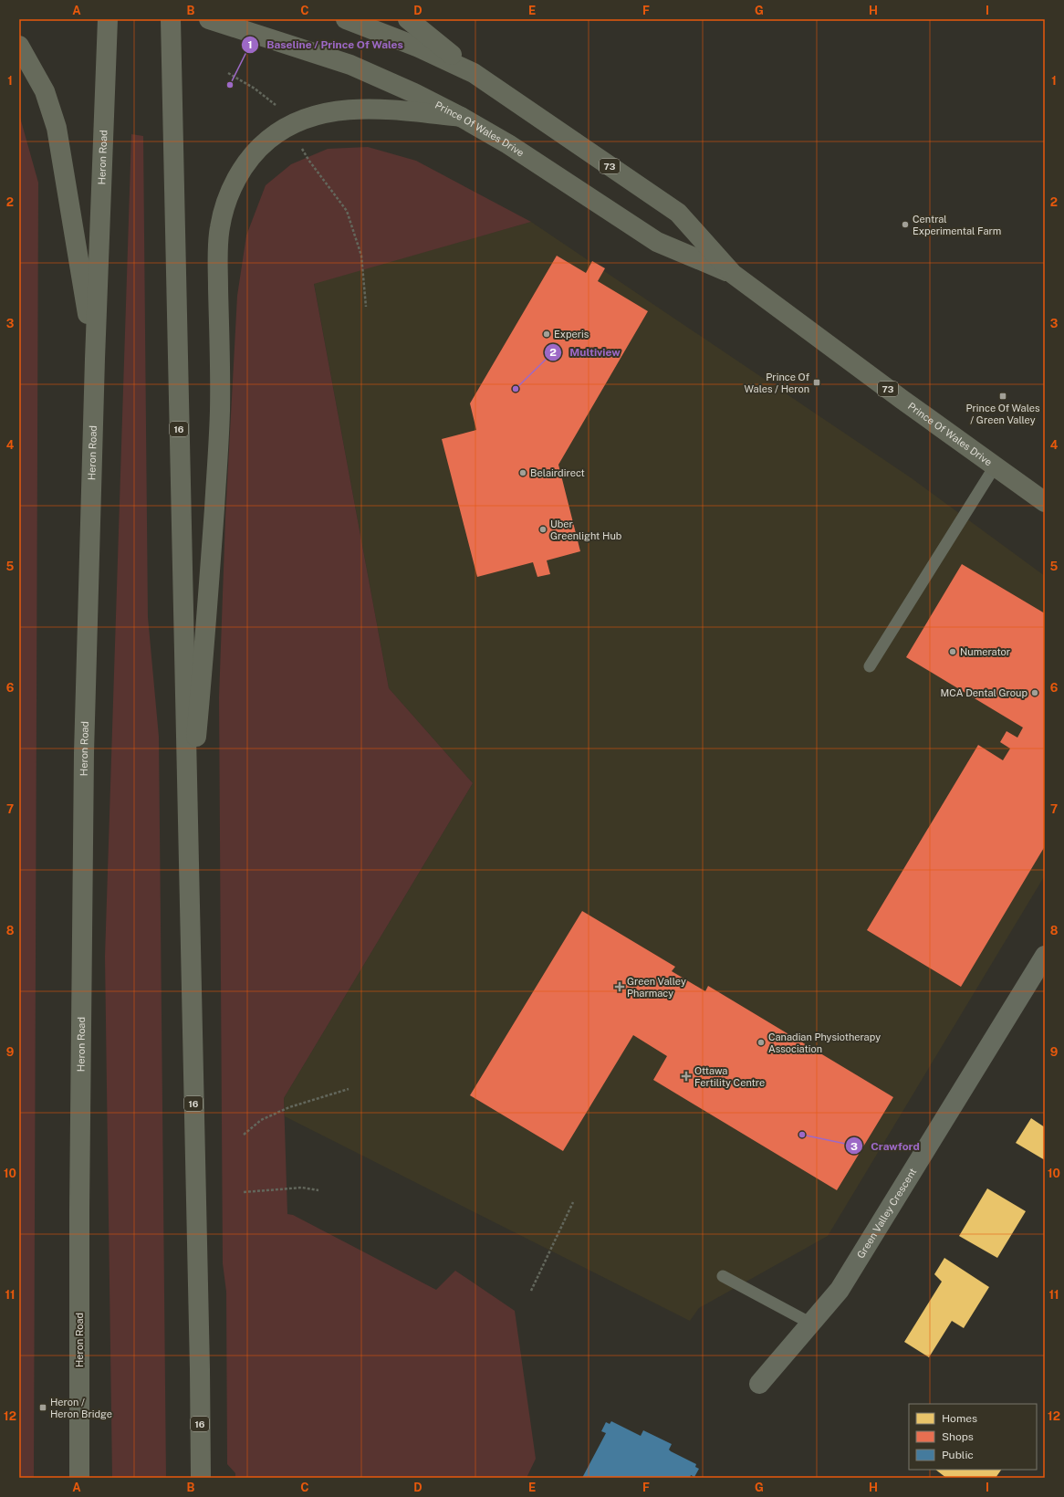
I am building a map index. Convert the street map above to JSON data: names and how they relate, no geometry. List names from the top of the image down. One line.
{"streets":{"main road":["Prince Of Wales Drive","Heron Road","73","16"],"street":["Green Valley Crescent"]},"places":{"other":["Baseline / Prince Of Wales","Central Experimental Farm","Experis","Multiview","Belairdirect","Uber Greenlight Hub","Numerator","MCA Dental Group","Canadian Physiotherapy Association","Crawford"],"transit":["Prince Of Wales / Heron","Prince Of Wales / Green Valley","Heron / Heron Bridge"],"health":["Green Valley Pharmacy","Ottawa Fertility Centre"]},"legend":["Homes","Shops","Public"],"grid":{"columns":["A","B","C","D","E","F","G","H","I"],"rows":["1","2","3","4","5","6","7","8","9","10","11","12"]}}
